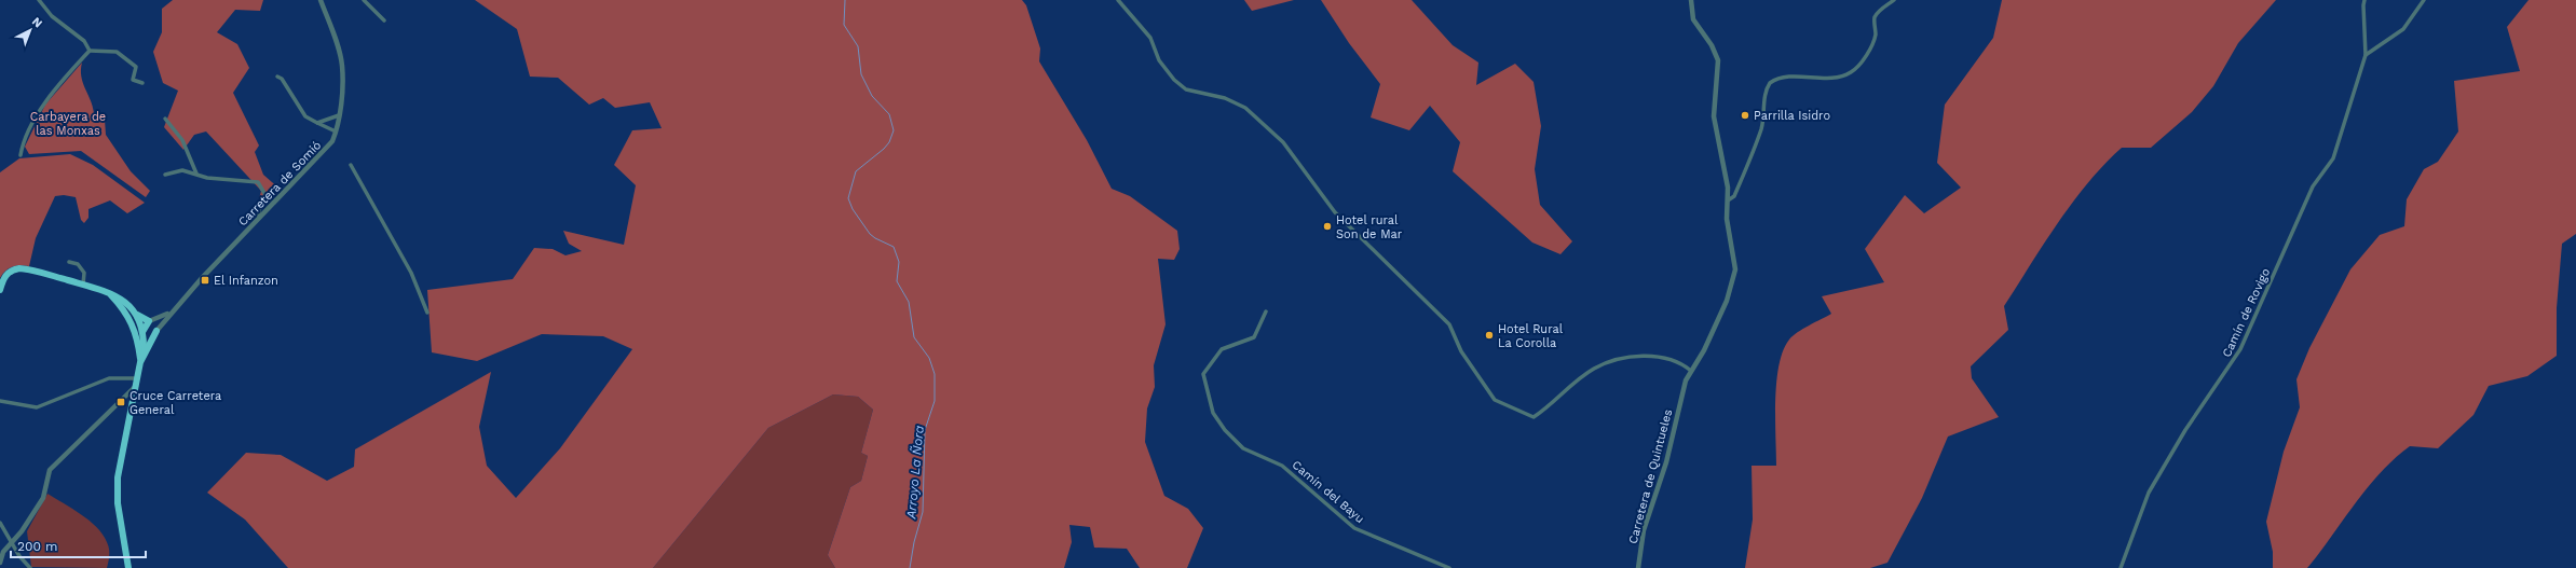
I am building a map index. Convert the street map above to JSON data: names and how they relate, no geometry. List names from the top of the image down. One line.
{"streets":{"street":["Carretera de Somió","Camín de Rovigo","Carretera de Quintueles","Camín del Bayu"]},"water":["Arroyo La Ñora"],"parks":["Carbayera de las Monxas"],"places":{"other":["Parrilla Isidro","Hotel rural Son de Mar","Hotel Rural La Corolla"],"transit":["El Infanzon","Cruce Carretera General"]},"scale_bar":"200 m","north":"top right"}
